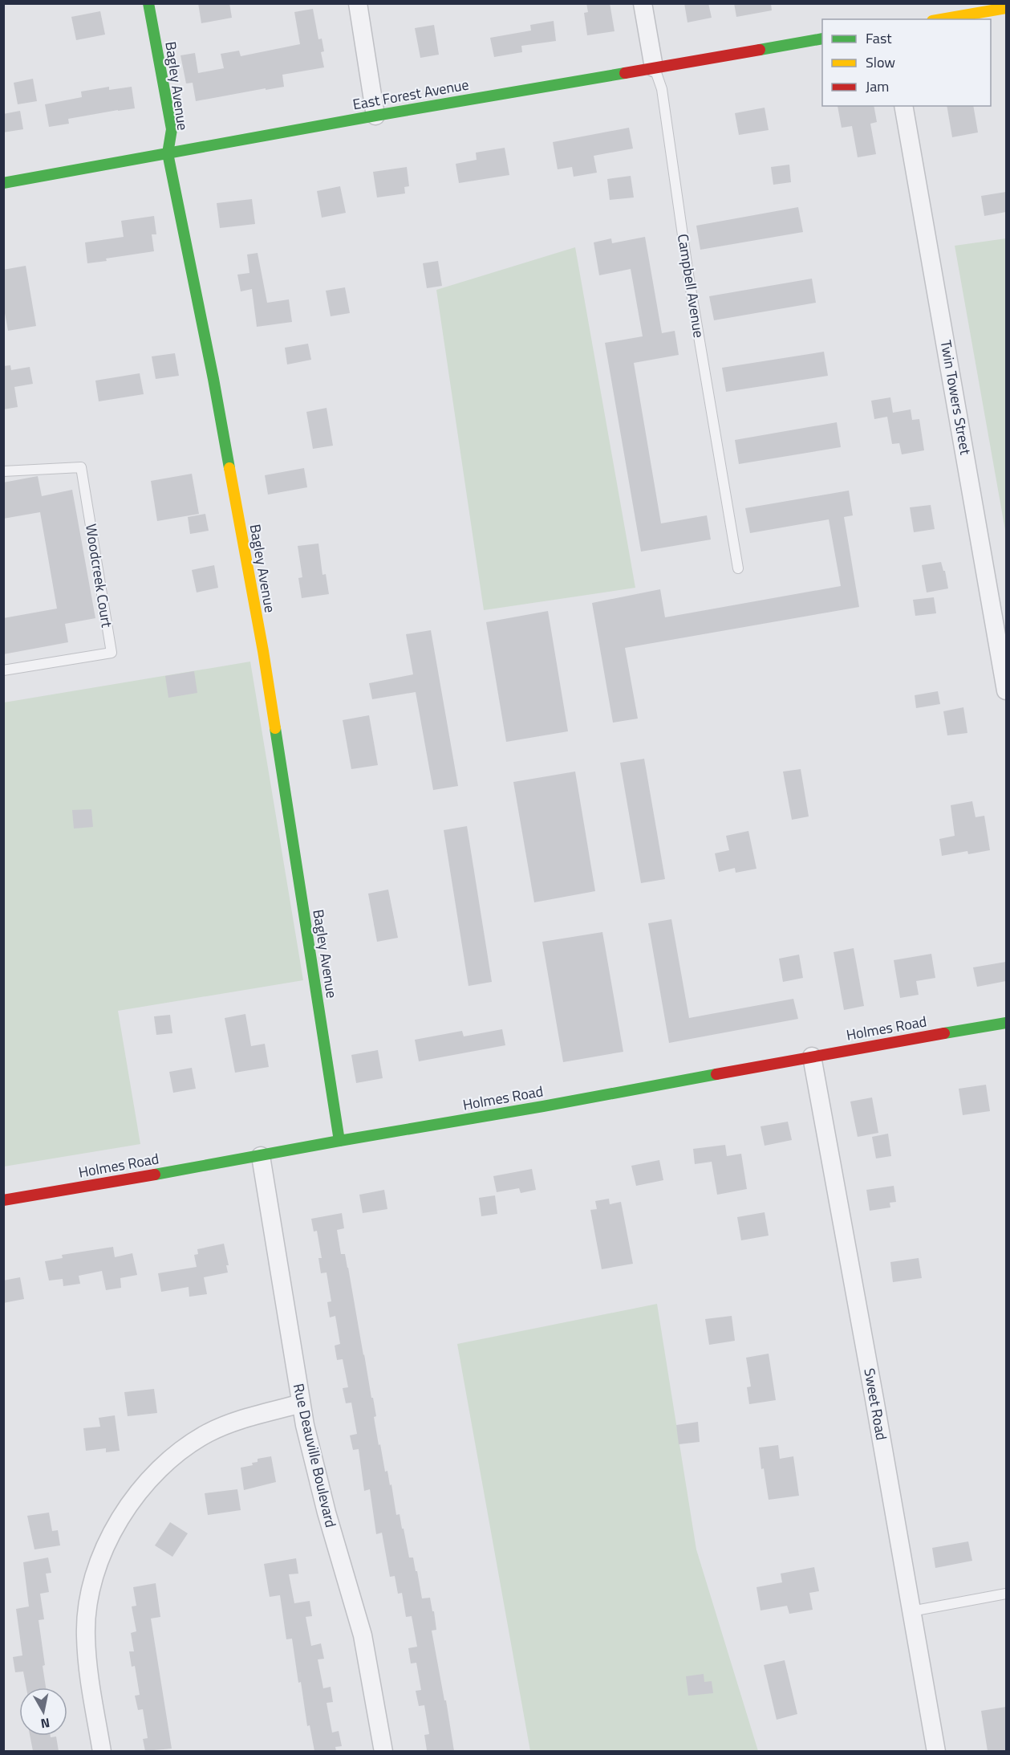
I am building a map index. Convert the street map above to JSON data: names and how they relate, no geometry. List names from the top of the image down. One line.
{"streets":{"street":["Bagley Avenue","East Forest Avenue","Campbell Avenue","Twin Towers Street","Holmes Road","Sweet Road","Rue Deauville Boulevard"],"lane":["Woodcreek Court"]},"crossings":[["Bagley Avenue","East Forest Avenue"],["Bagley Avenue","Holmes Road"],["East Forest Avenue","Campbell Avenue"],["Holmes Road","Sweet Road"],["Holmes Road","Rue Deauville Boulevard"]],"legend":["Fast","Slow","Jam"],"north":"bottom"}
